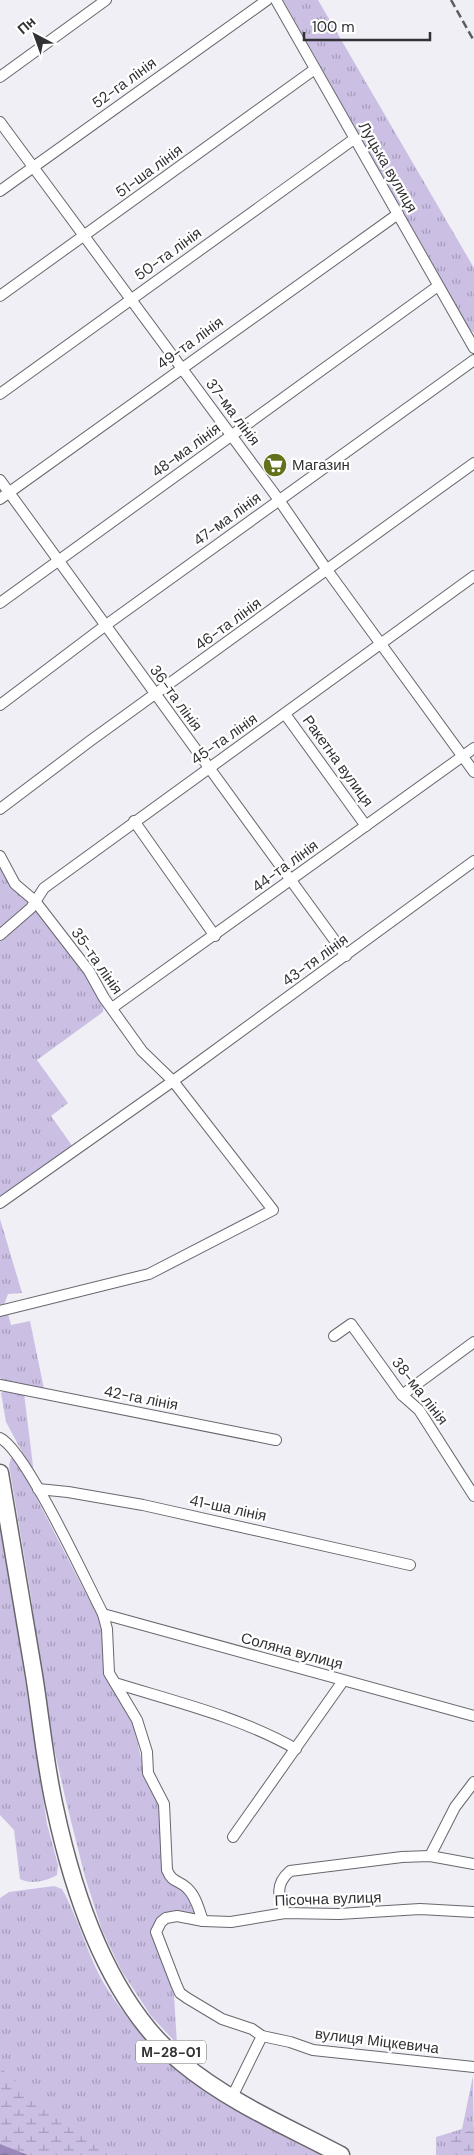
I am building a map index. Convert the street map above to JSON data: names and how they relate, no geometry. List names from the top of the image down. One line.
{"streets":{"highway":["М-28-01"],"street":["52-га лінія","Луцька вулиця","51-ша лінія","50-та лінія","49-та лінія","37-ма лінія","48-ма лінія","47-ма лінія","46-та лінія","36-та лінія","45-та лінія","Ракетна вулиця","44-та лінія","43-тя лінія","35-та лінія","38-ма лінія","42-га лінія","41-ша лінія","Соляна вулиця","Пісочна вулиця","вулиця Міцкевича"]},"crossings":[["52-га лінія","37-ма лінія"],["Луцька вулиця","51-ша лінія"],["Луцька вулиця","50-та лінія"],["Луцька вулиця","49-та лінія"],["Луцька вулиця","48-ма лінія"],["51-ша лінія","37-ма лінія"],["50-та лінія","37-ма лінія"],["49-та лінія","37-ма лінія"],["49-та лінія","36-та лінія"],["37-ма лінія","48-ма лінія"],["37-ма лінія","47-ма лінія"],["37-ма лінія","46-та лінія"],["37-ма лінія","45-та лінія"],["37-ма лінія","44-та лінія"],["48-ма лінія","36-та лінія"],["47-ма лінія","36-та лінія"],["46-та лінія","36-та лінія"],["36-та лінія","45-та лінія"],["36-та лінія","44-та лінія"],["36-та лінія","43-тя лінія"],["45-та лінія","Ракетна вулиця"],["45-та лінія","35-та лінія"],["Ракетна вулиця","44-та лінія"],["44-та лінія","35-та лінія"],["43-тя лінія","35-та лінія"],["Пісочна вулиця","вулиця Міцкевича"]],"places":{"supermarket":["Магазин"]},"scale_bar":"100 m","north":"top left"}
